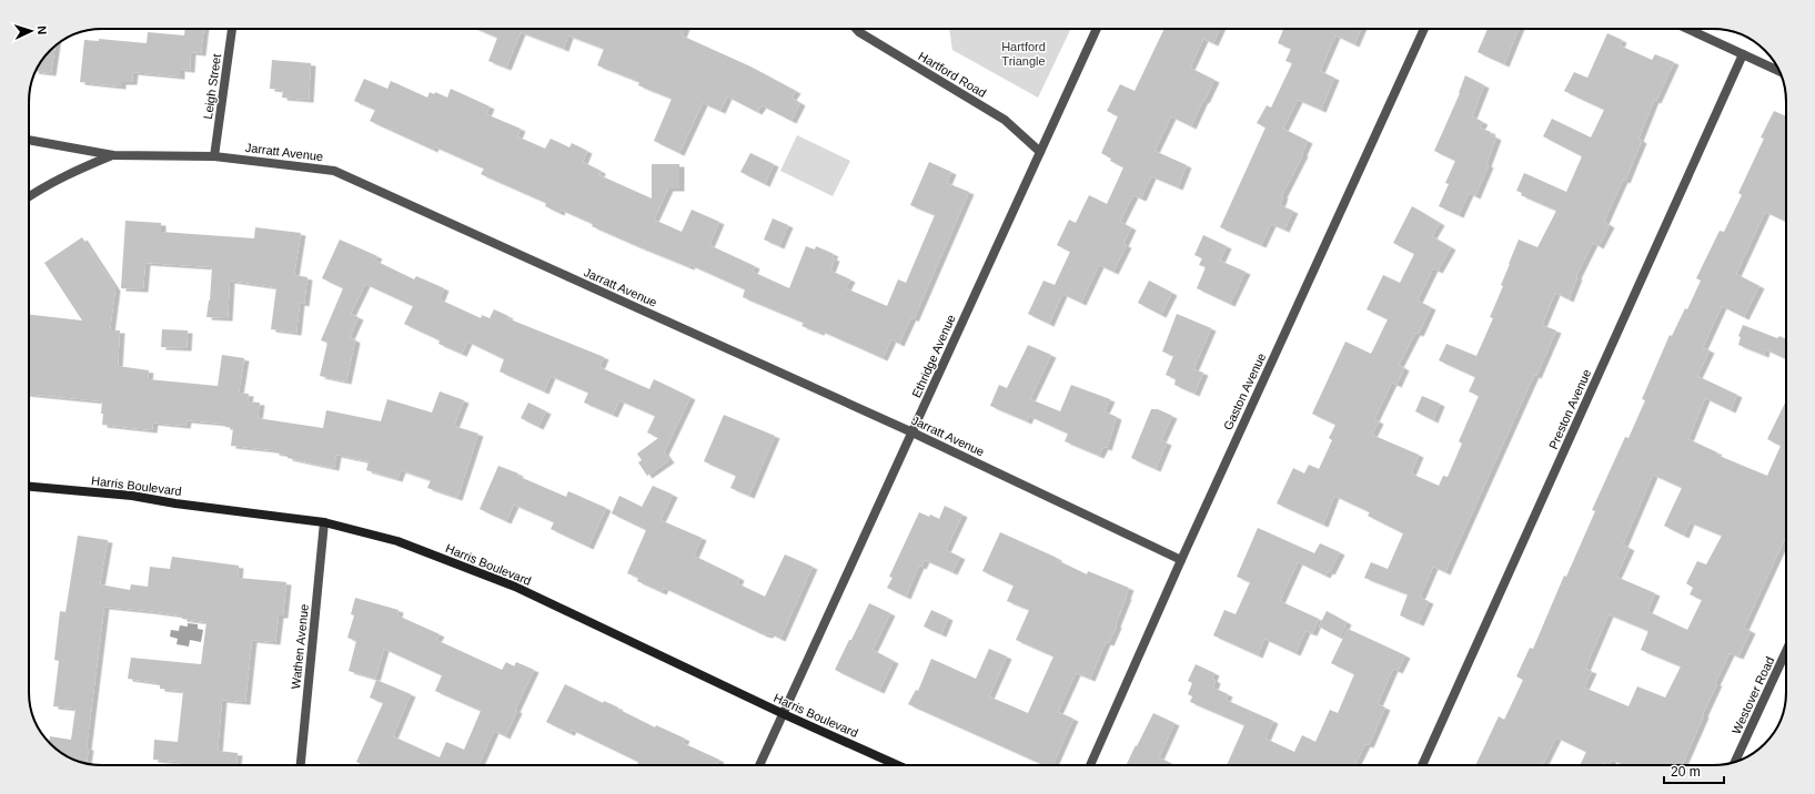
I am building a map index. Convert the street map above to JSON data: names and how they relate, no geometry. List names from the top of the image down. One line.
{"streets":{"street":["Hartford Road","Leigh Street","Jarratt Avenue","Ethridge Avenue","Gaston Avenue","Preston Avenue","Harris Boulevard","Wathen Avenue","Westover Road"]},"crossings":[["Hartford Road","Ethridge Avenue"],["Leigh Street","Jarratt Avenue"],["Jarratt Avenue","Ethridge Avenue"],["Jarratt Avenue","Gaston Avenue"],["Ethridge Avenue","Harris Boulevard"],["Harris Boulevard","Wathen Avenue"]],"parks":["Hartford Triangle"],"scale_bar":"20 m","north":"right"}
